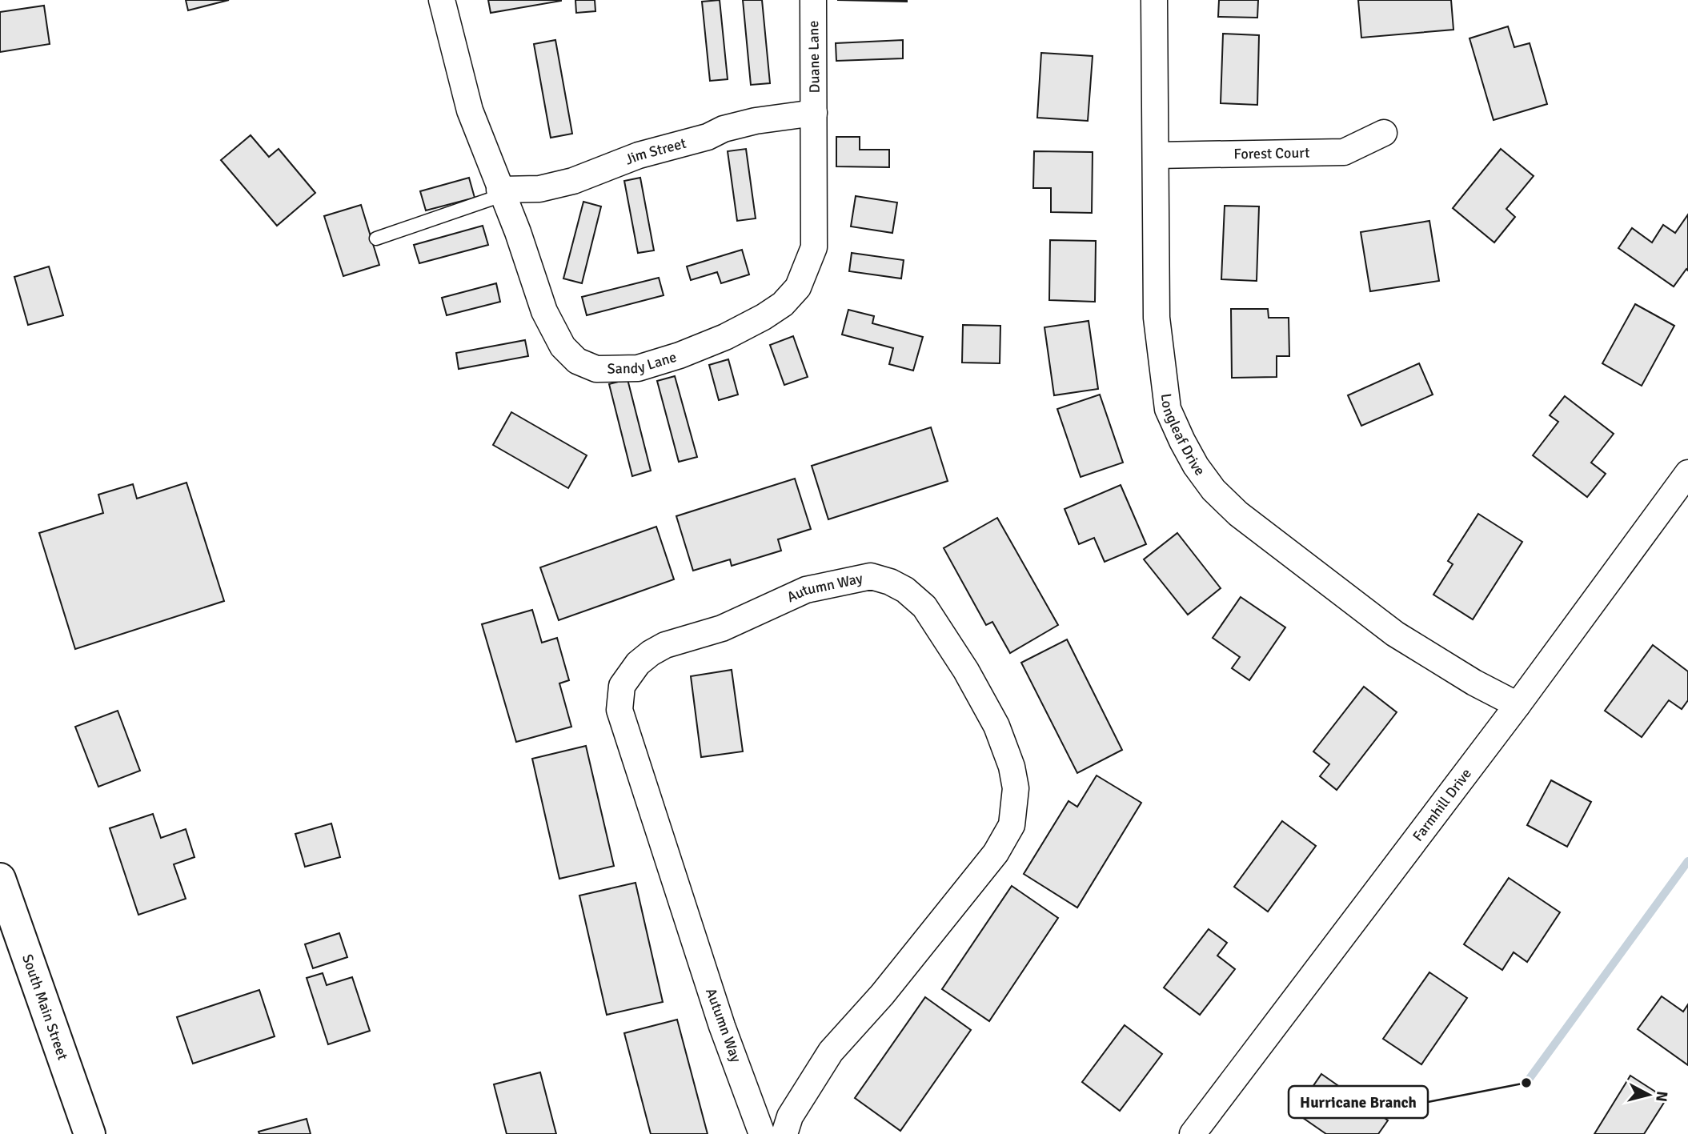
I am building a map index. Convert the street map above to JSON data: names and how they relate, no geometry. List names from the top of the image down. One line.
{"streets":{"main road":["South Main Street"],"street":["Duane Lane","Jim Street","Forest Court","Sandy Lane","Longleaf Drive","Autumn Way","Farmhill Drive"]},"crossings":[["Duane Lane","Jim Street"],["Duane Lane","Sandy Lane"],["Jim Street","Sandy Lane"],["Forest Court","Longleaf Drive"],["Longleaf Drive","Farmhill Drive"]],"places":["Hurricane Branch"],"north":"right"}
